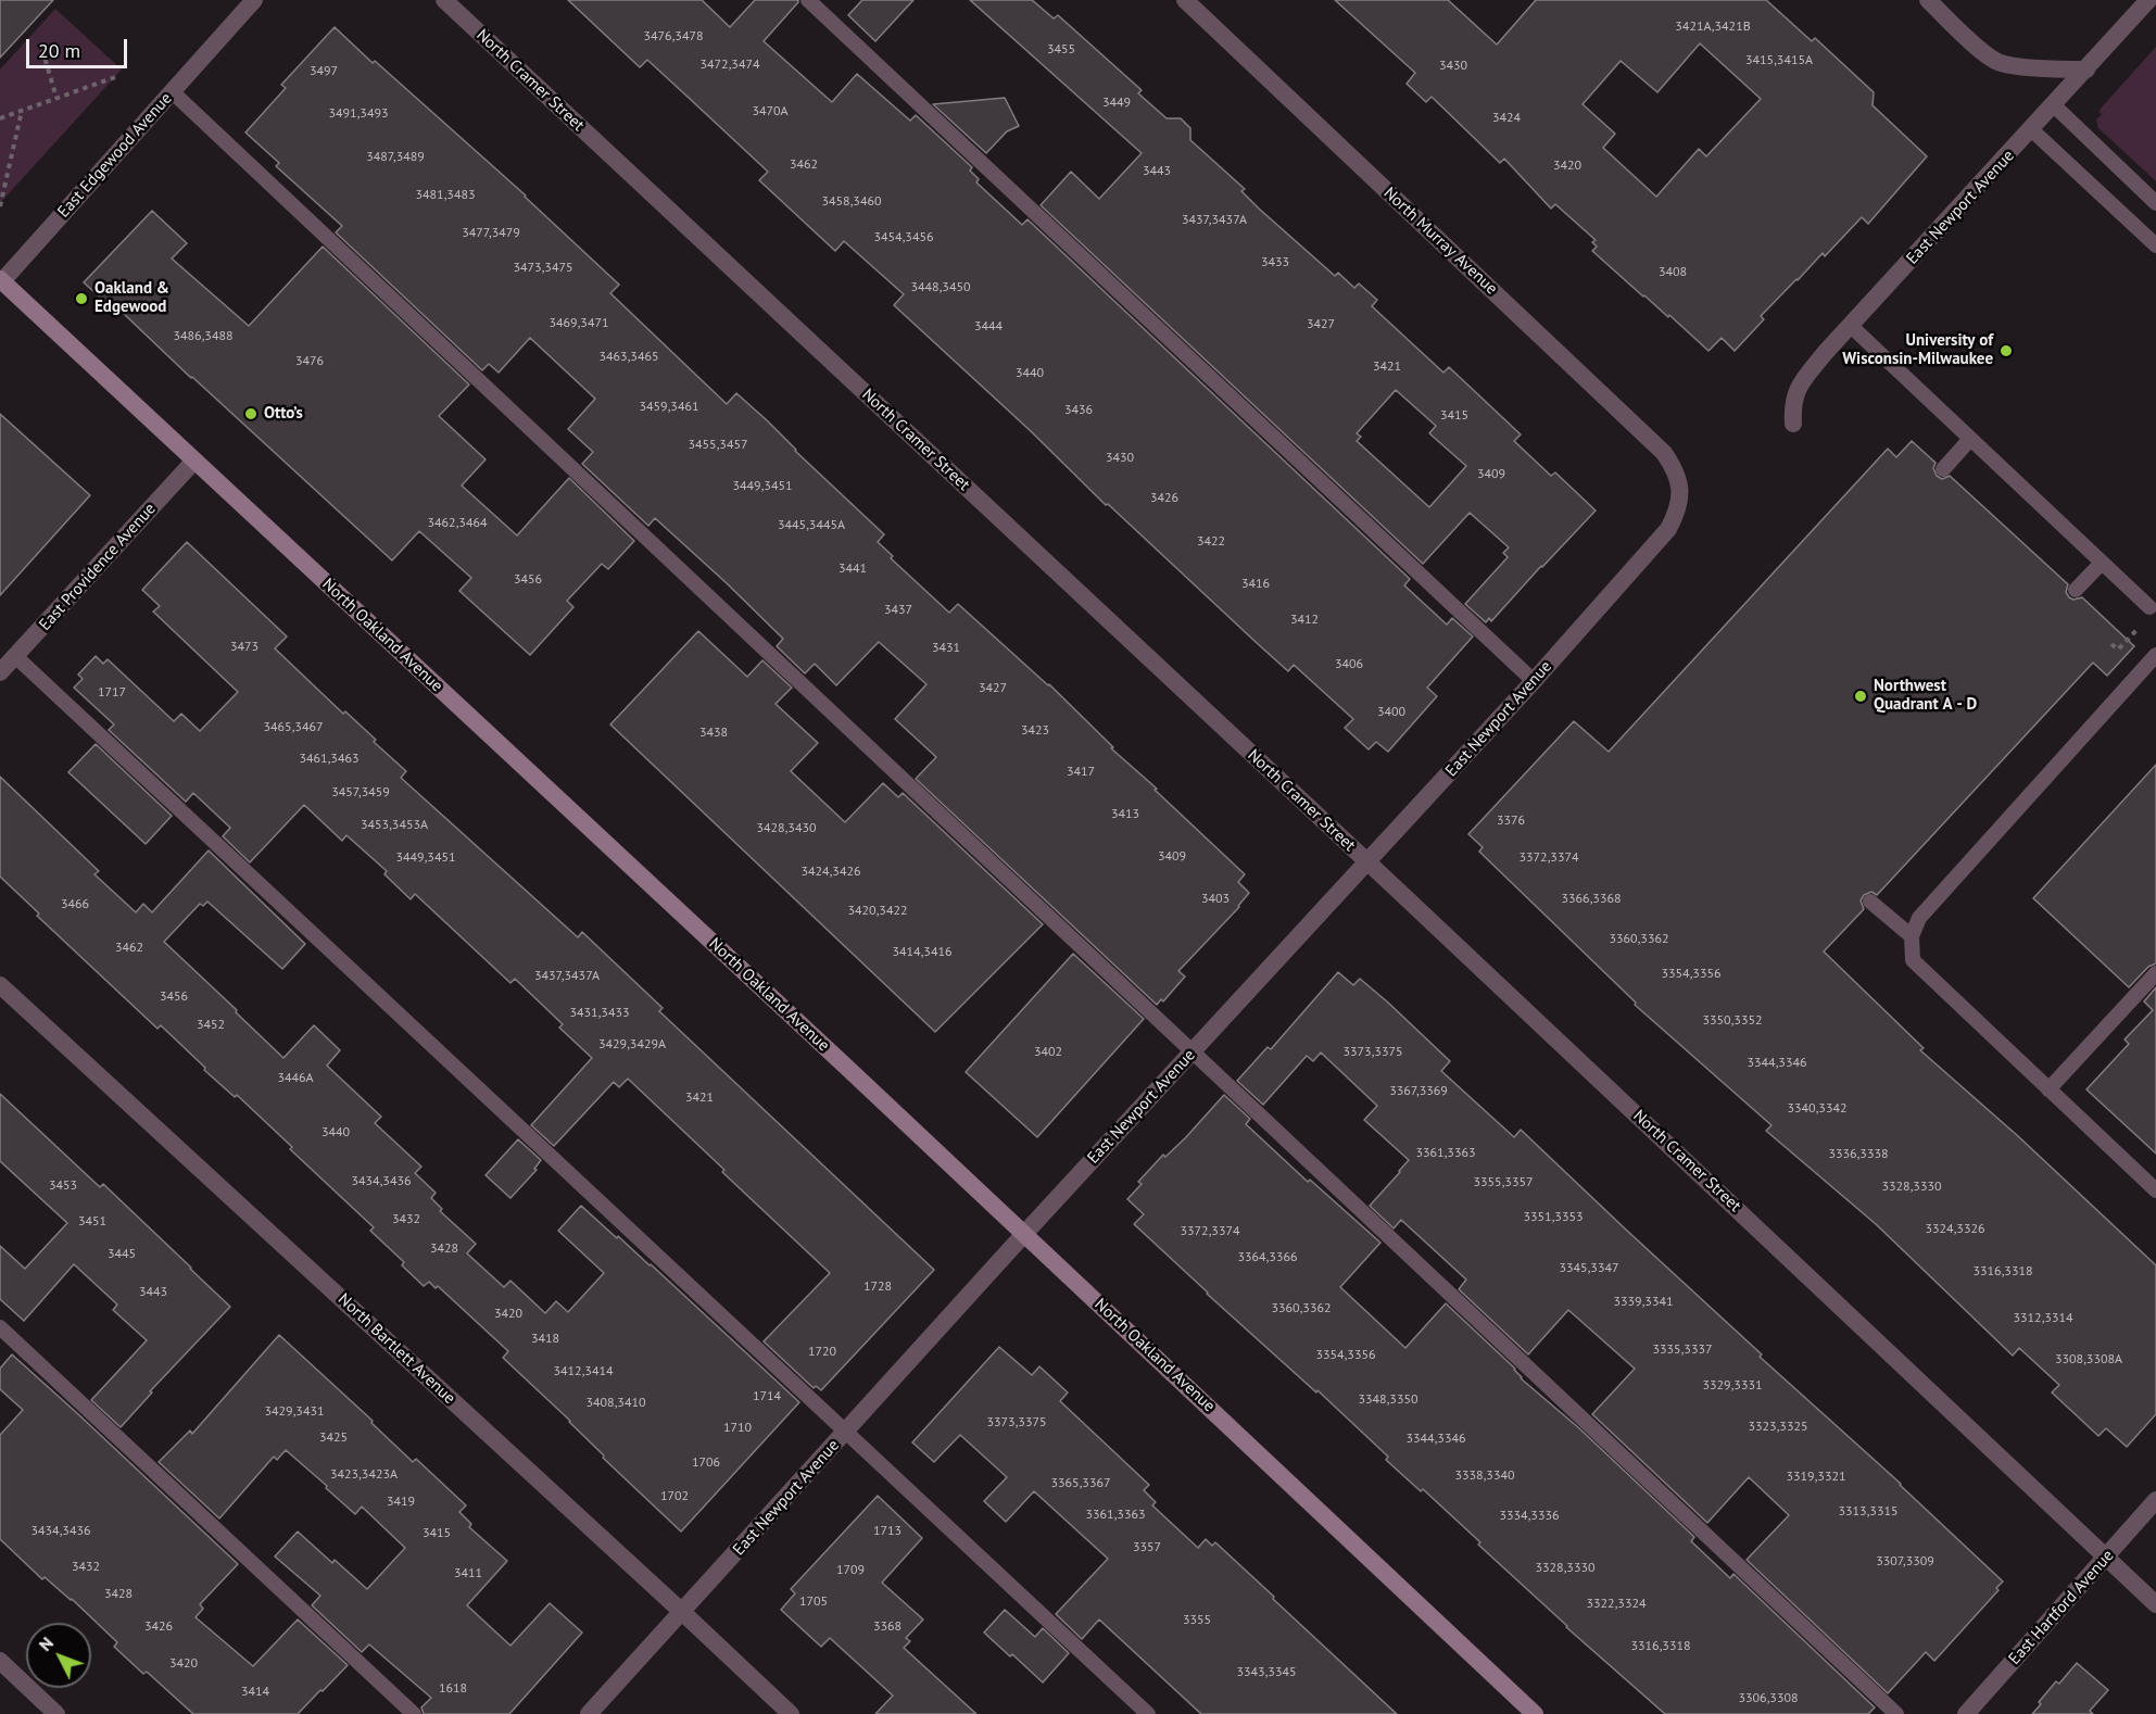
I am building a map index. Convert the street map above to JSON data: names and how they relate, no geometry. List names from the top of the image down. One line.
{"streets":{"main road":["North Oakland Avenue"],"street":["North Cramer Street","East Edgewood Avenue","East Newport Avenue","North Murray Avenue","East Providence Avenue","North Bartlett Avenue","East Hartford Avenue"]},"crossings":[["North Cramer Street","East Newport Avenue"],["North Cramer Street","East Hartford Avenue"],["East Edgewood Avenue","North Oakland Avenue"],["East Newport Avenue","North Murray Avenue"],["East Newport Avenue","North Oakland Avenue"],["East Newport Avenue","North Bartlett Avenue"],["East Providence Avenue","North Oakland Avenue"]],"places":["Oakland & Edgewood","University of Wisconsin-Milwaukee","Otto’s","Northwest Quadrant A - D"],"house_numbers":["3421A,3421B","3476,3478","3455","3415,3415A","3472,3474","3430","3497","3449","3470A","3491,3493","3424","3487,3489","3462","3420","3443","3481,3483","3458,3460","3437,3437A","3477,3479","3454,3456","3433","3473,3475","3408","3448,3450","3469,3471","3427","3444","3486,3488","3463,3465","3476","3421","3440","3459,3461","3436","3415","3455,3457","3430","3409","3449,3451","3426","3462,3464","3445,3445A","3422","3441","3456","3416","3437","3412","3473","3431","3406","3427","1717","3400","3465,3467","3423","3438","3461,3463","3417","3457,3459","3413","3376","3453,3453A","3428,3430","3409","3449,3451","3372,3374","3424,3426","3403","3366,3368","3466","3420,3422","3360,3362","3462","3414,3416","3354,3356","3437,3437A","3456","3431,3433","3350,3352","3452","3429,3429A","3402","3373,3375","3344,3346","3446A","3367,3369","3421","3340,3342","3440","3361,3363","3336,3338","3434,3436","3355,3357","3453","3328,3330","3351,3353","3432","3451","3324,3326","3372,3374","3428","3445","3364,3366","3345,3347","3316,3318","1728","3443","3339,3341","3360,3362","3420","3312,3314","3418","3335,3337","1720","3354,3356","3308,3308A","3412,3414","3329,3331","1714","3348,3350","3408,3410","3429,3431","3373,3375","3323,3325","1710","3425","3344,3346","1706","3423,3423A","3338,3340","3319,3321","3365,3367","1702","3419","3313,3315","3361,3363","3334,3336","3434,3436","1713","3415","3357","3307,3309","3432","3328,3330","1709","3411","3428","1705","3322,3324","3355","3426","3368","3316,3318","3420","3343,3345","1618","3414","3306,3308"],"scale_bar":"20 m","north":"top left"}
